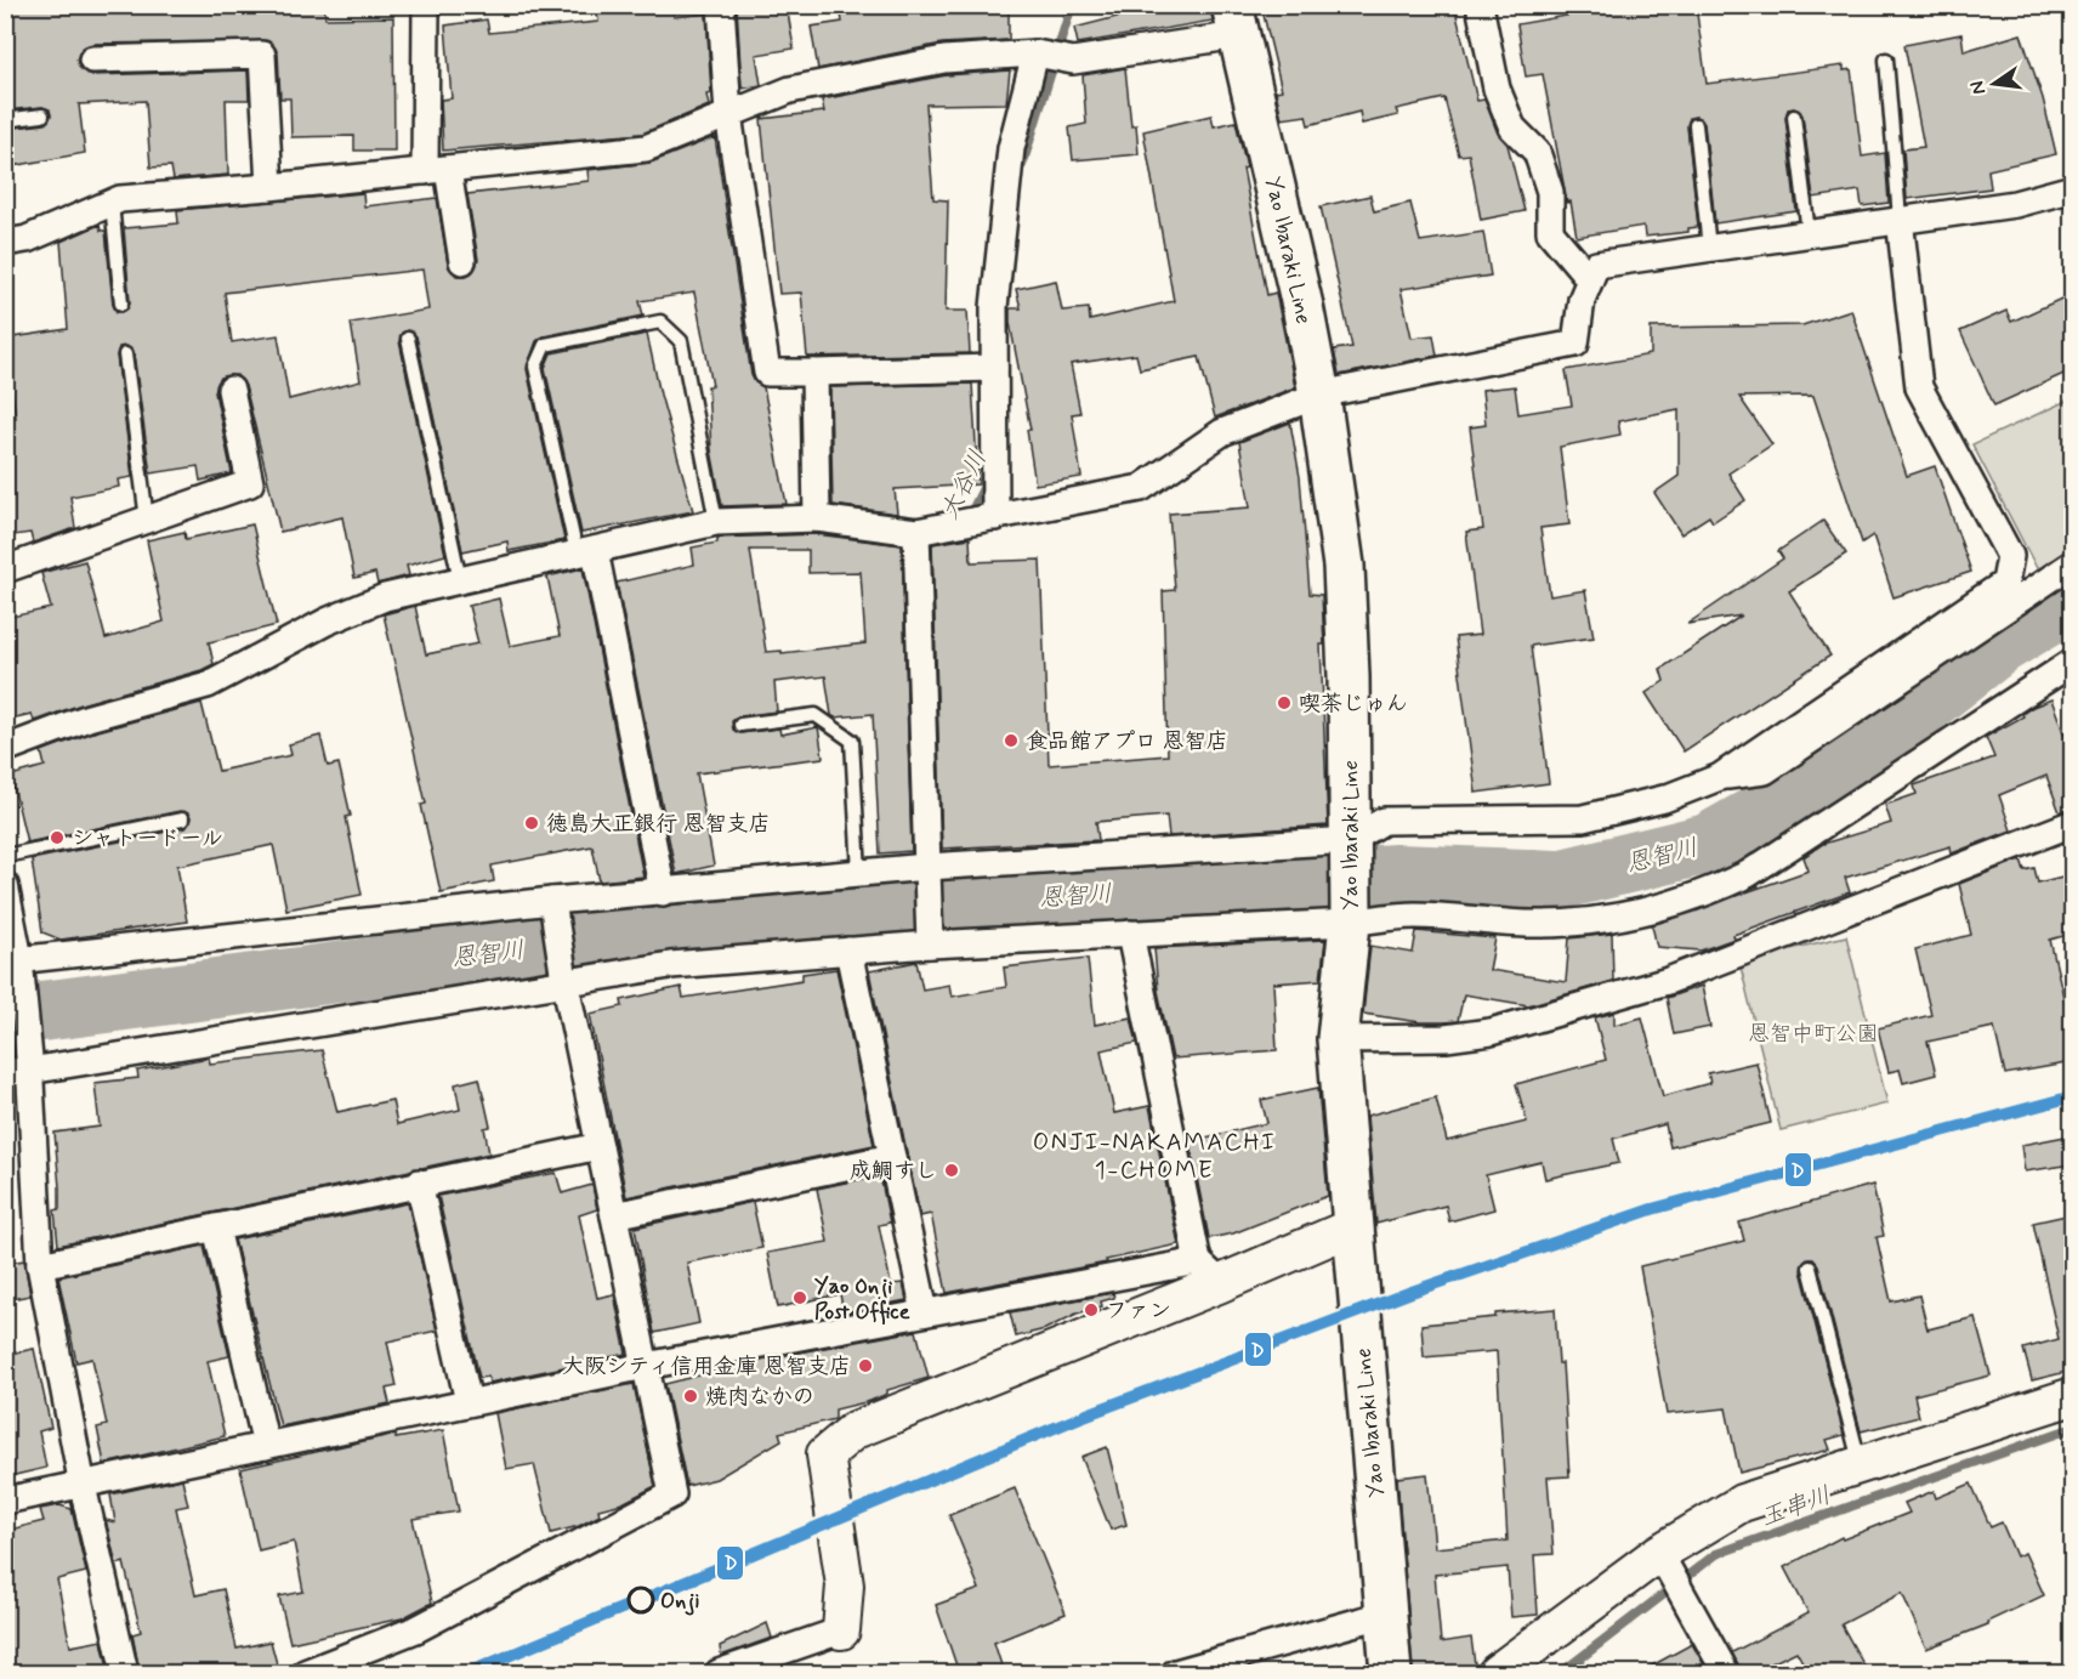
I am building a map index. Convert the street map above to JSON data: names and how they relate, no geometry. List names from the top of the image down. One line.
{"streets":{"main road":["Yao Ibaraki Line"]},"districts":["ONJI-NAKAMACHI 1-CHOME"],"water":["大谷川","恩智川","玉串川"],"parks":["恩智中町公園"],"places":["喫茶じゅん","食品館アプロ 恩智店","徳島大正銀行 恩智支店","シャトードール","成鯛すし","Yao Onji Post Office","ファン","大阪シティ信用金庫 恩智支店","焼肉なかの","Onji"],"lines":["transit line D"],"north":"left"}
